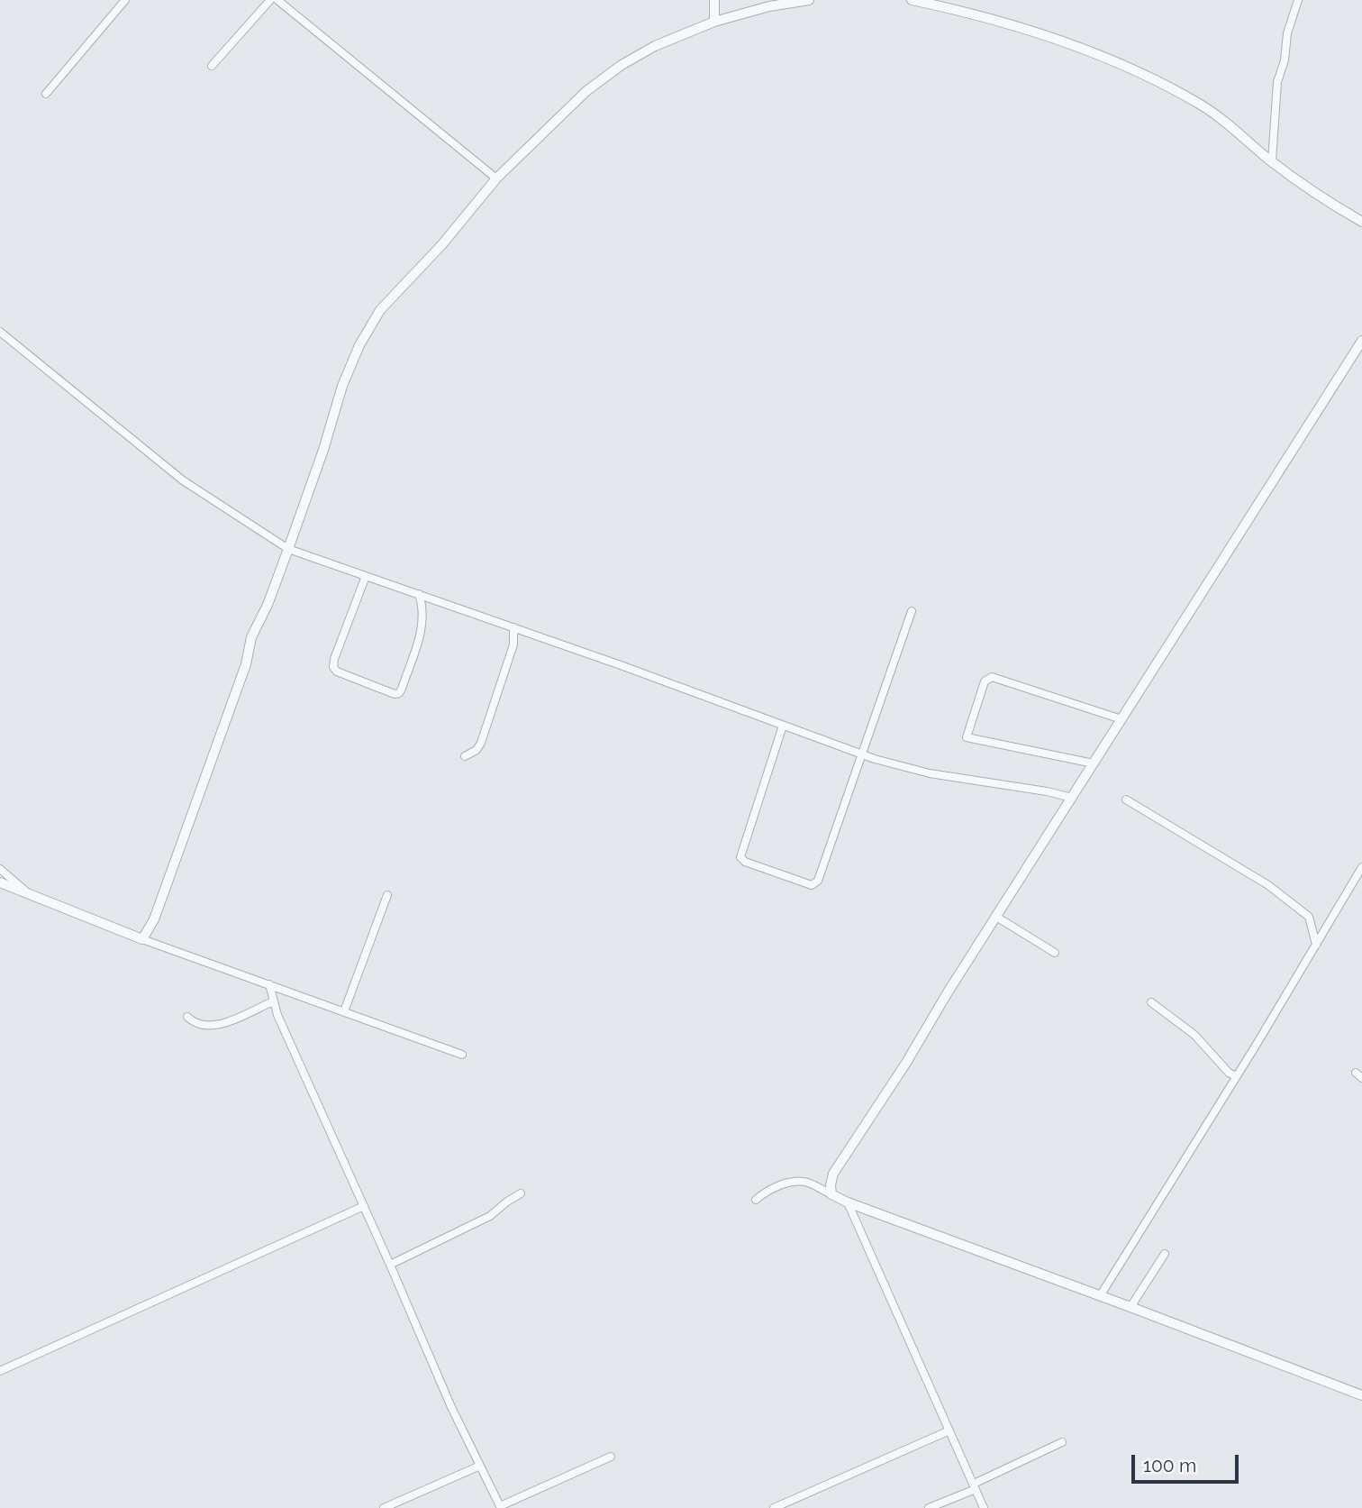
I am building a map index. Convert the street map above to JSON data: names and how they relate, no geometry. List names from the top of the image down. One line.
{"scale_bar":"100 m"}
